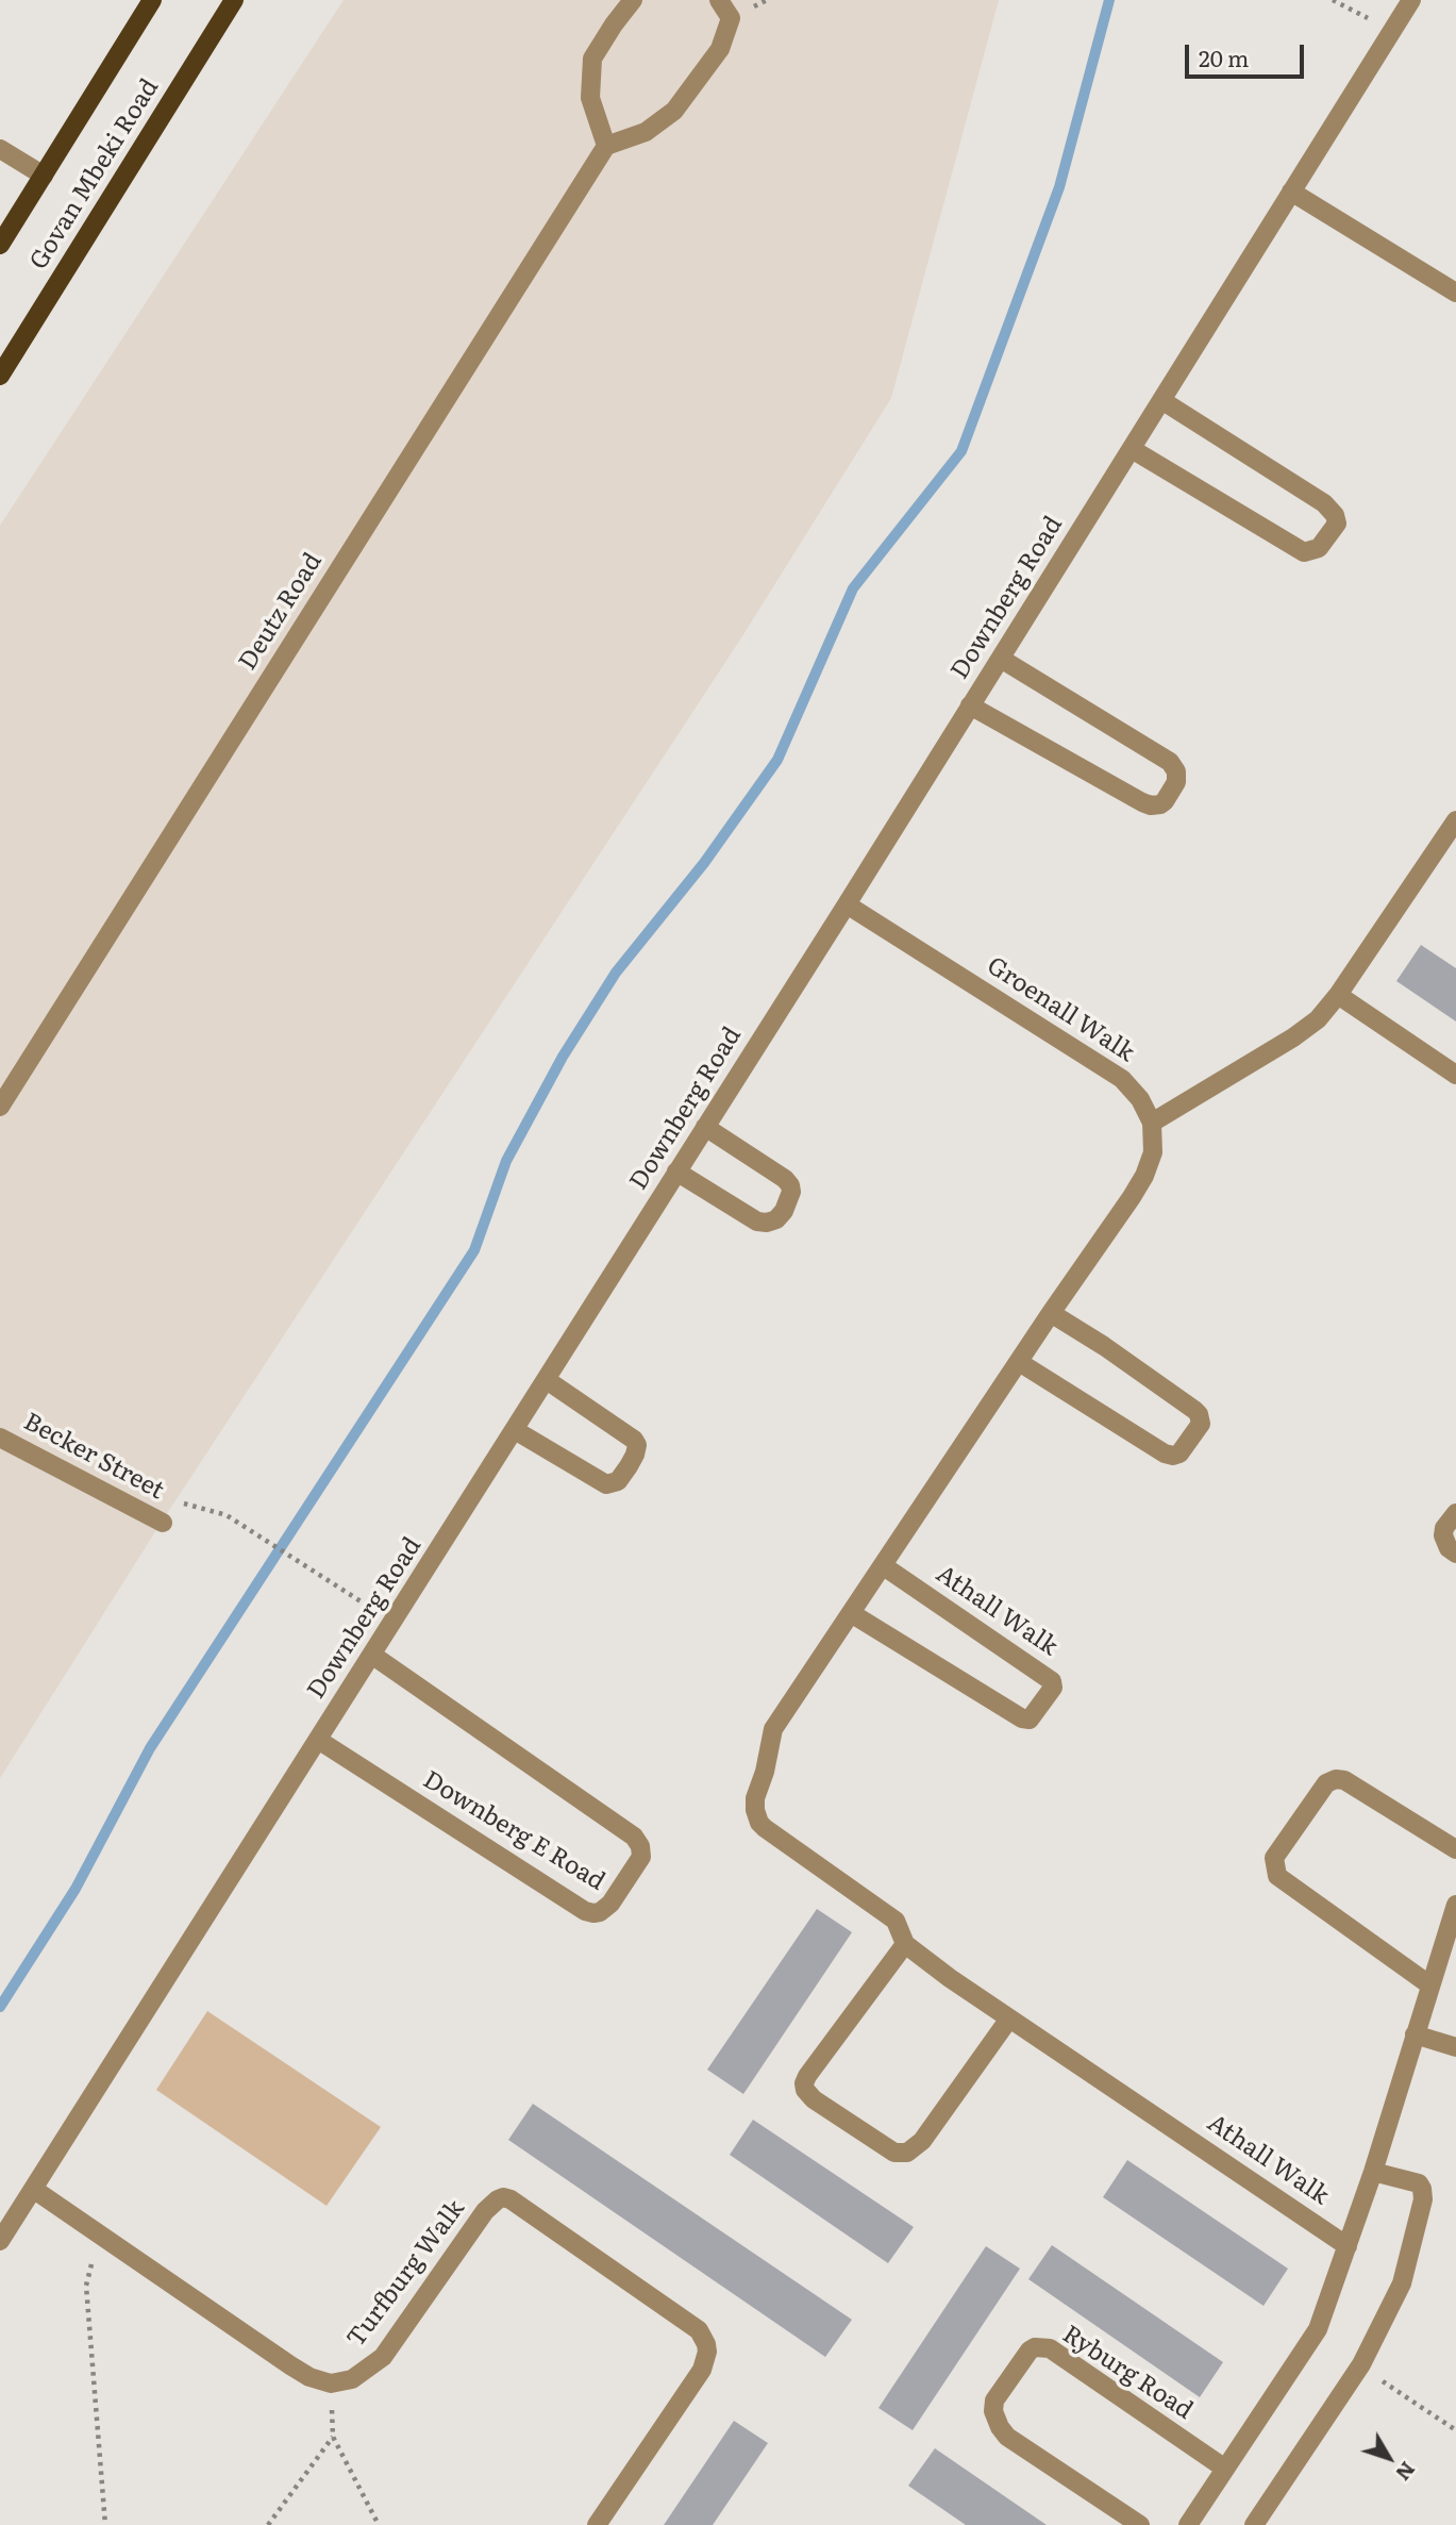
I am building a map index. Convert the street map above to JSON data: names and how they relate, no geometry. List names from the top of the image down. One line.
{"streets":{"main road":["Govan Mbeki Road"],"street":["Downberg Road","Deutz Road","Groenall Walk","Becker Street","Athall Walk","Downberg E Road","Turfburg Walk","Ryburg Road"]},"crossings":[["Downberg Road","Groenall Walk"],["Downberg Road","Downberg E Road"],["Groenall Walk","Athall Walk"]],"scale_bar":"20 m","north":"bottom right"}
